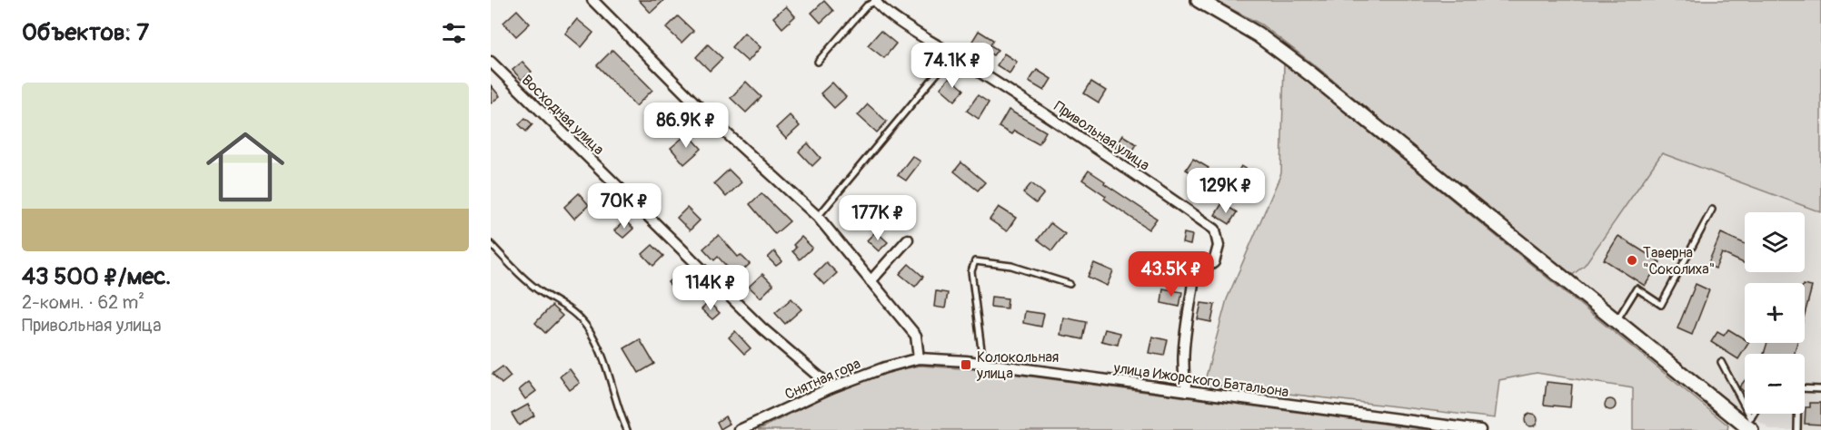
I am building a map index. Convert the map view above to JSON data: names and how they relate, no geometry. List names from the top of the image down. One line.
{"streets":{"street":["Восходная улица","Привольная улица","Снятная гора","улица Ижорского Батальона"]},"crossings":[["Восходная улица","Снятная гора"],["Привольная улица","улица Ижорского Батальона"],["Снятная гора","улица Ижорского Батальона"]],"places":{"other":["Таверна \"Соколиха\""],"transit":["Колокольная улица"]},"page":{"heading":"Объектов: 7","price":["74.1K ₽","86.9K ₽","129K ₽","70K ₽","177K ₽","43.5K ₽","114K ₽"],"list":[{"name":"43 500 ₽/мес.","note":"2-комн. · 62 m² · Привольная улица"}],"map_buttons":["+","−"]}}
